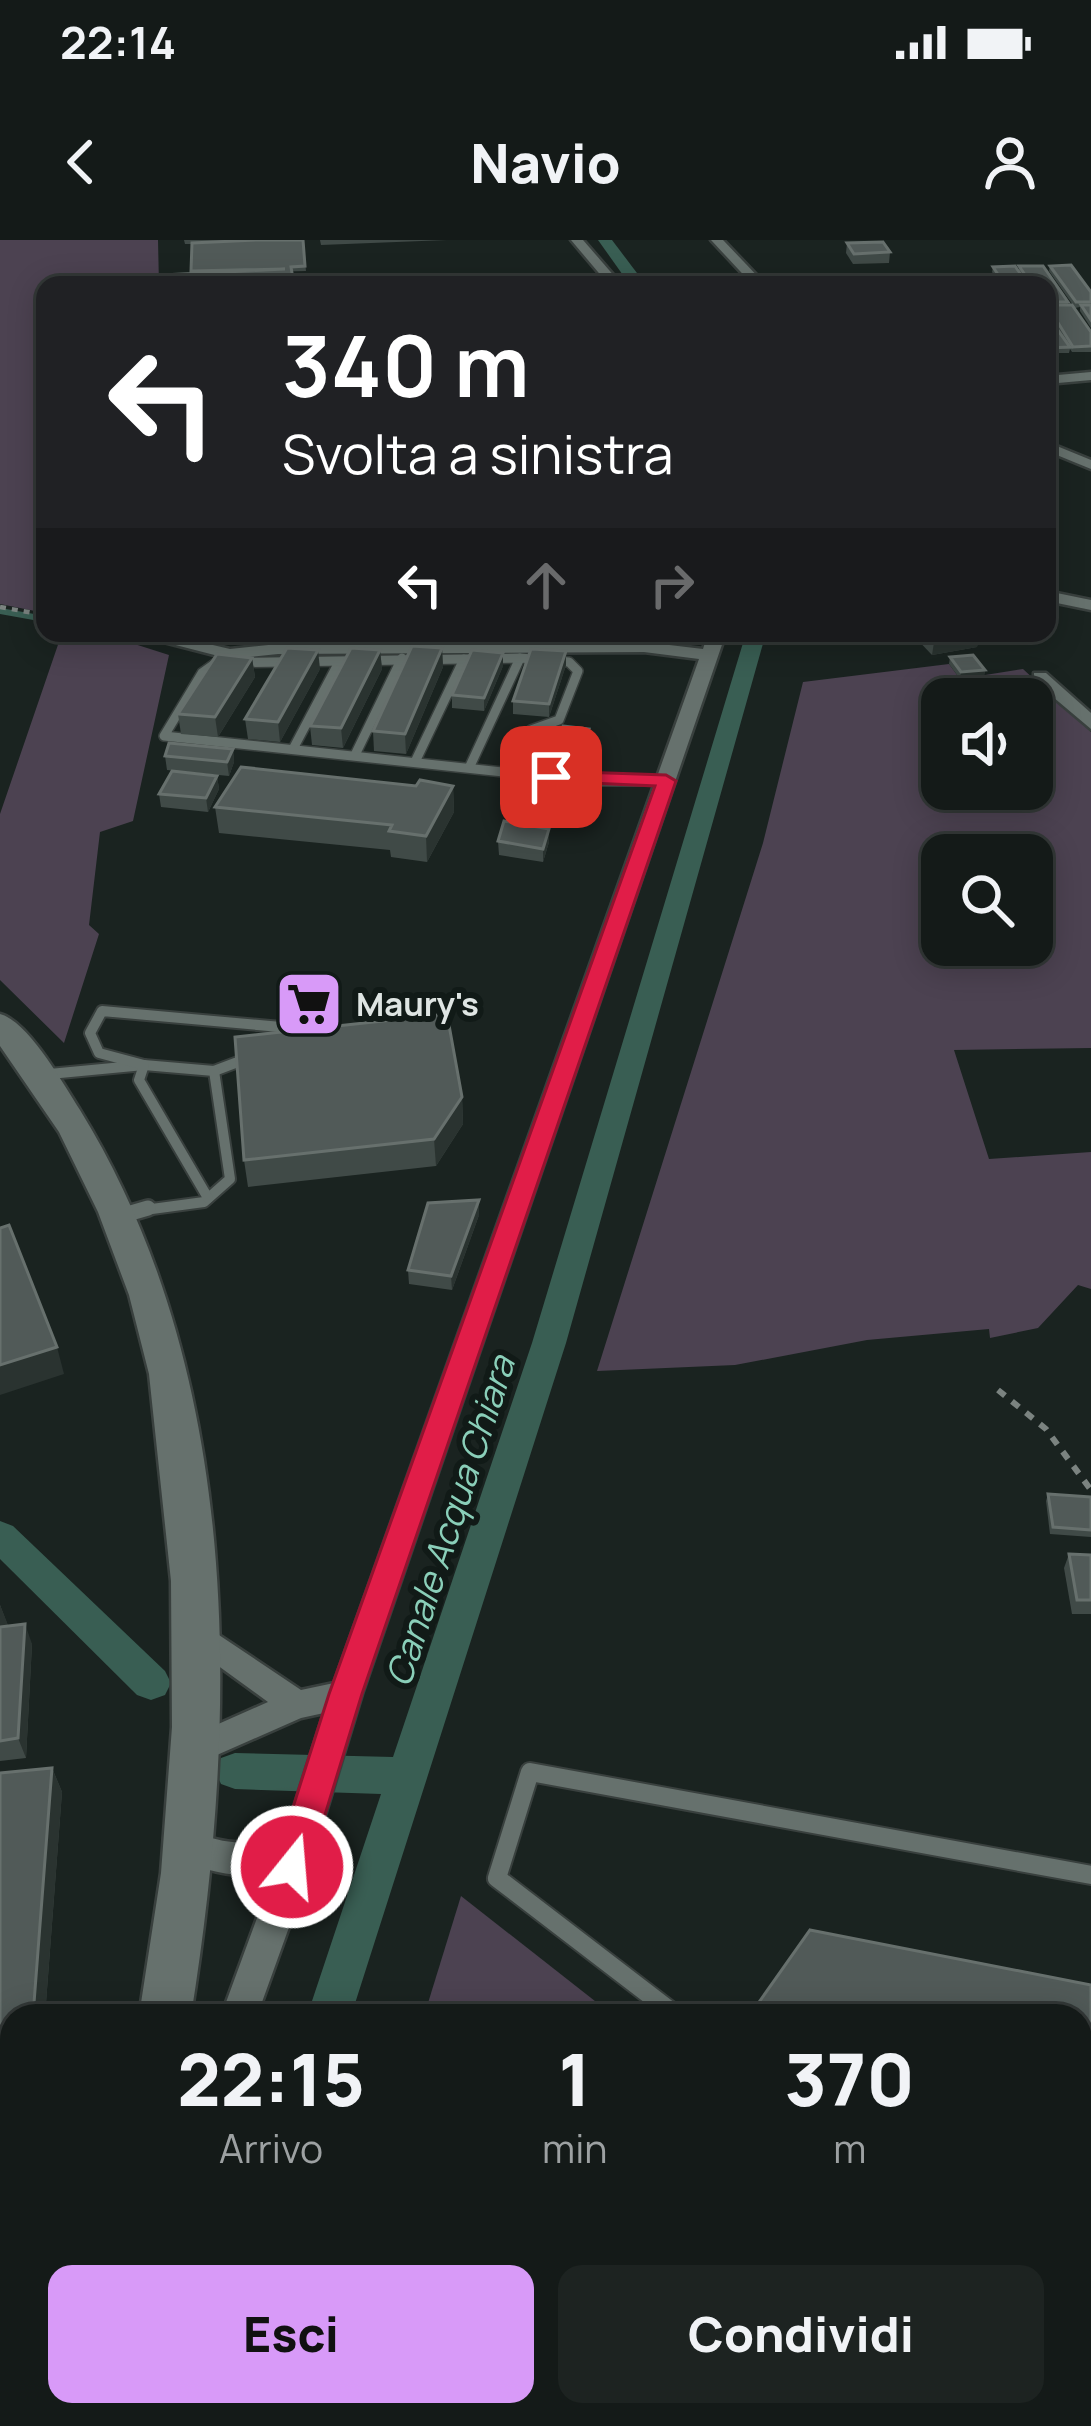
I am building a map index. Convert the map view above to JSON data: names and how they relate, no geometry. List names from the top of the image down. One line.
{"water":["Canale Acqua Chiara"],"places":{"supermarket":["Maury's"]},"page":{"status":"22:14","header":"Navio","turn":["340 m","Svolta a sinistra"],"eta":["22:15","Arrivo","1","min","370","m"],"buttons":["Esci","Condividi"]}}
